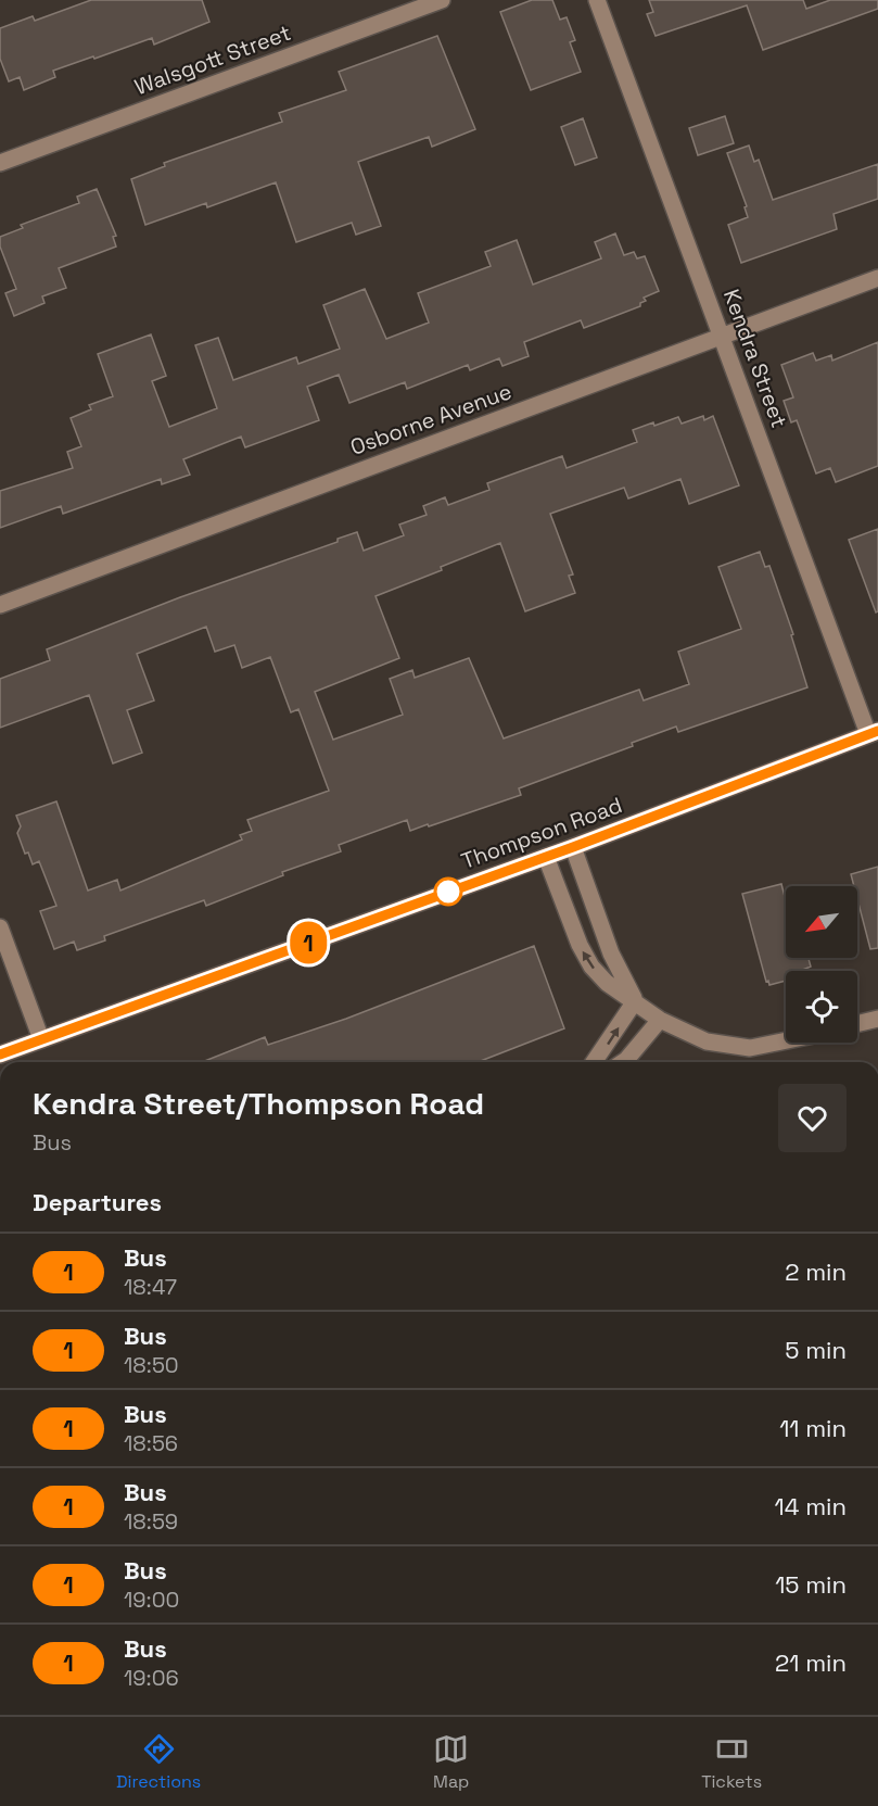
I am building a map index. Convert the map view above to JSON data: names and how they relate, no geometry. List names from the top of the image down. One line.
{"streets":{"main road":["Thompson Road"],"street":["Walsgott Street","Kendra Street","Osborne Avenue"]},"crossings":[["Kendra Street","Osborne Avenue"],["Kendra Street","Thompson Road"]],"lines":["bus line 1"],"north":"bottom left","page":{"on_map":"1","heading":[["Kendra Street/Thompson Road","Bus"],"Departures"],"list":[{"mark":"1","name":"Bus","note":"18:47","value":"2 min"},{"mark":"1","name":"Bus","note":"18:50","value":"5 min"},{"mark":"1","name":"Bus","note":"18:56","value":"11 min"},{"mark":"1","name":"Bus","note":"18:59","value":"14 min"},{"mark":"1","name":"Bus","note":"19:00","value":"15 min"},{"mark":"1","name":"Bus","note":"19:06","value":"21 min"}],"tabs":["Directions","Map","Tickets"]}}
